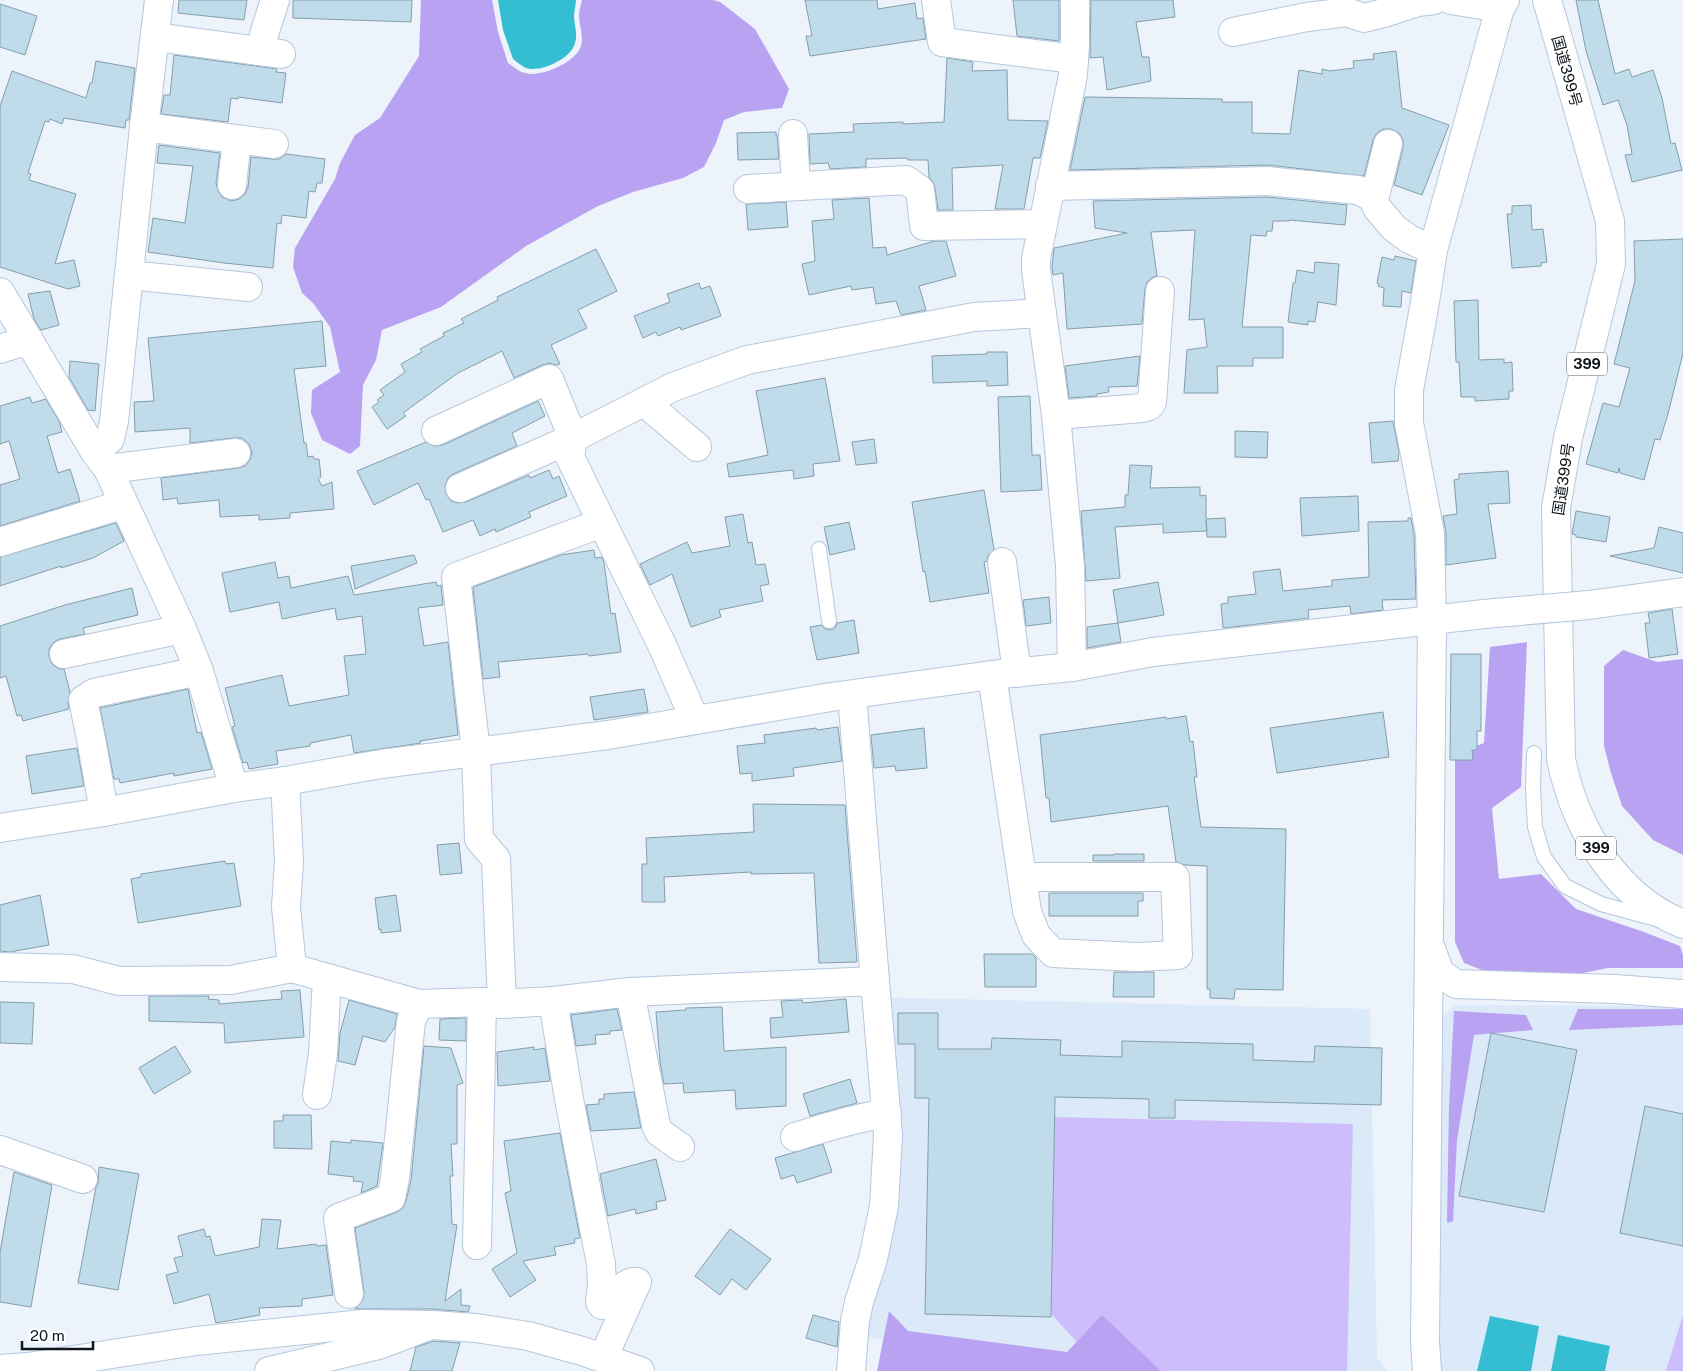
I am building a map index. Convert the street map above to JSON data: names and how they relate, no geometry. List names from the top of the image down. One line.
{"streets":{"main road":["国道399号","399"]},"scale_bar":"20 m"}
